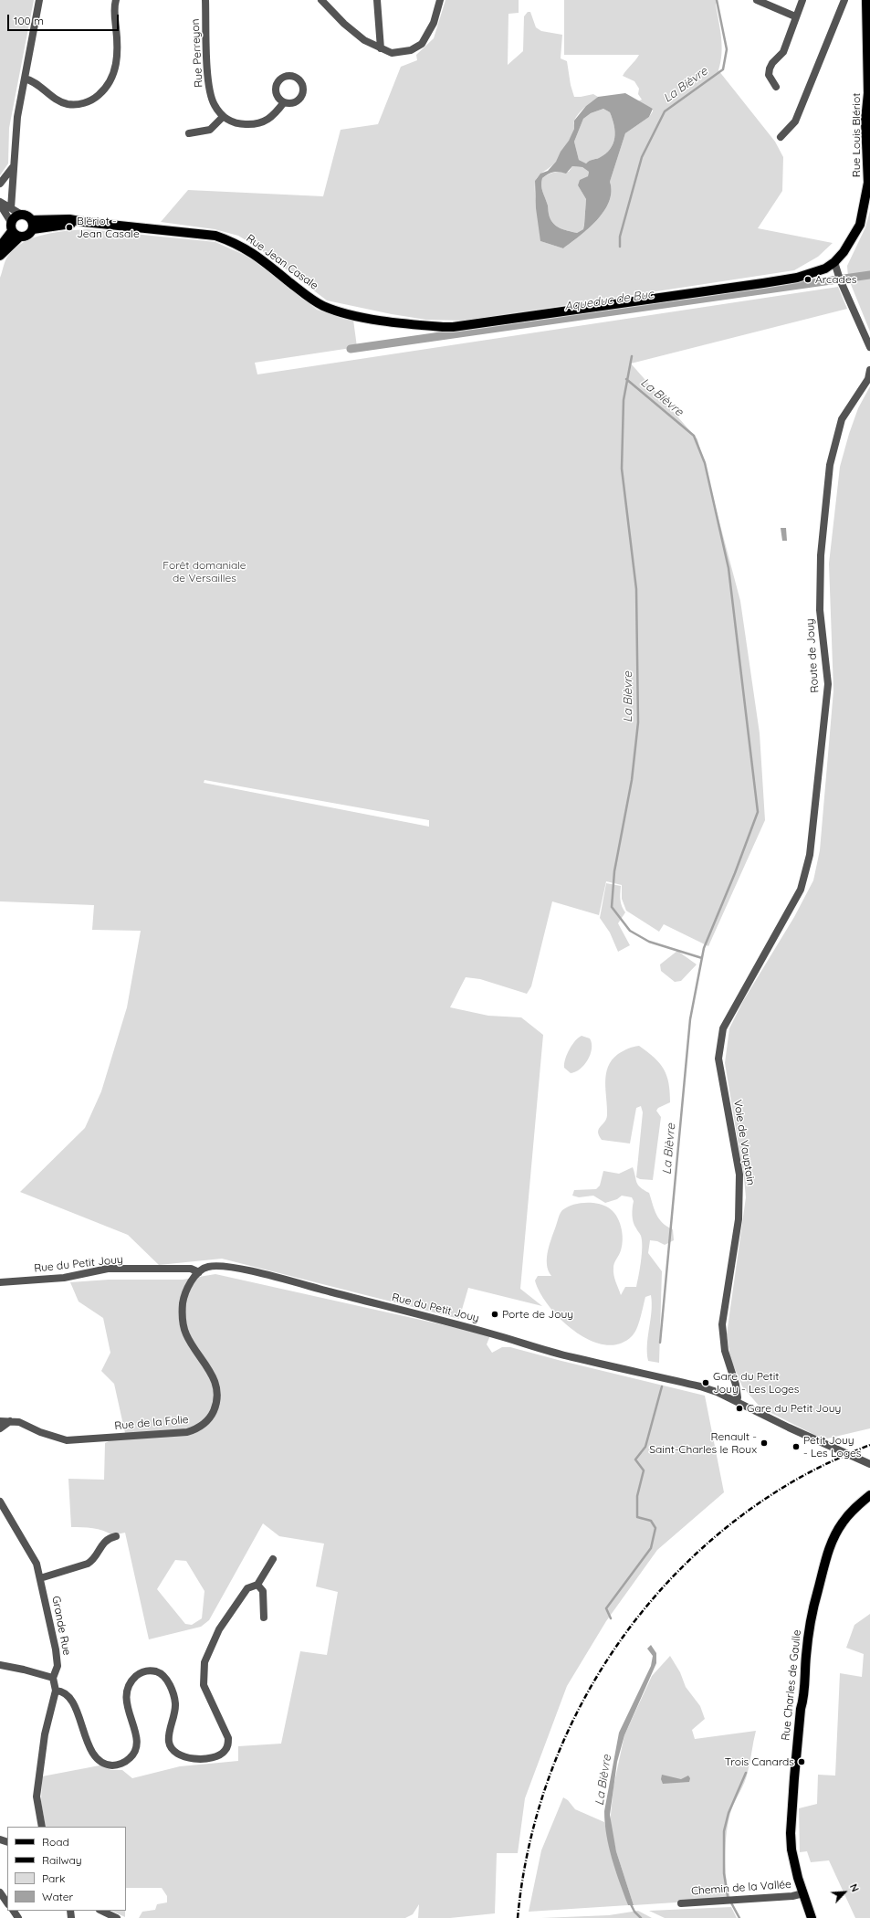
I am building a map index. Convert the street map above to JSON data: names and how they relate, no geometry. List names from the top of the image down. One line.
{"streets":{"main road":["Rue Louis Blériot","Rue Jean Casale","Rue Charles de Gaulle"],"street":["Rue Perreyon","Route de Jouy","Voie de Vauptain","Rue du Petit Jouy","Rue de la Folie","Grande Rue","Chemin de la Vallée"]},"crossings":[["Rue Louis Blériot","Rue Jean Casale"],["Route de Jouy","Voie de Vauptain"],["Voie de Vauptain","Rue du Petit Jouy"],["Rue du Petit Jouy","Rue de la Folie"],["Rue Charles de Gaulle","Chemin de la Vallée"]],"water":["La Bièvre","Aqueduc de Buc"],"parks":["Forêt domaniale de Versailles"],"places":["Blériot - Jean Casale","Arcades","Porte de Jouy","Gare du Petit Jouy - Les Loges","Gare du Petit Jouy","Renault - Saint-Charles le Roux","Petit Jouy - Les Loges","Trois Canards"],"legend":["Road","Railway","Park","Water"],"scale_bar":"100 m","north":"top right"}
